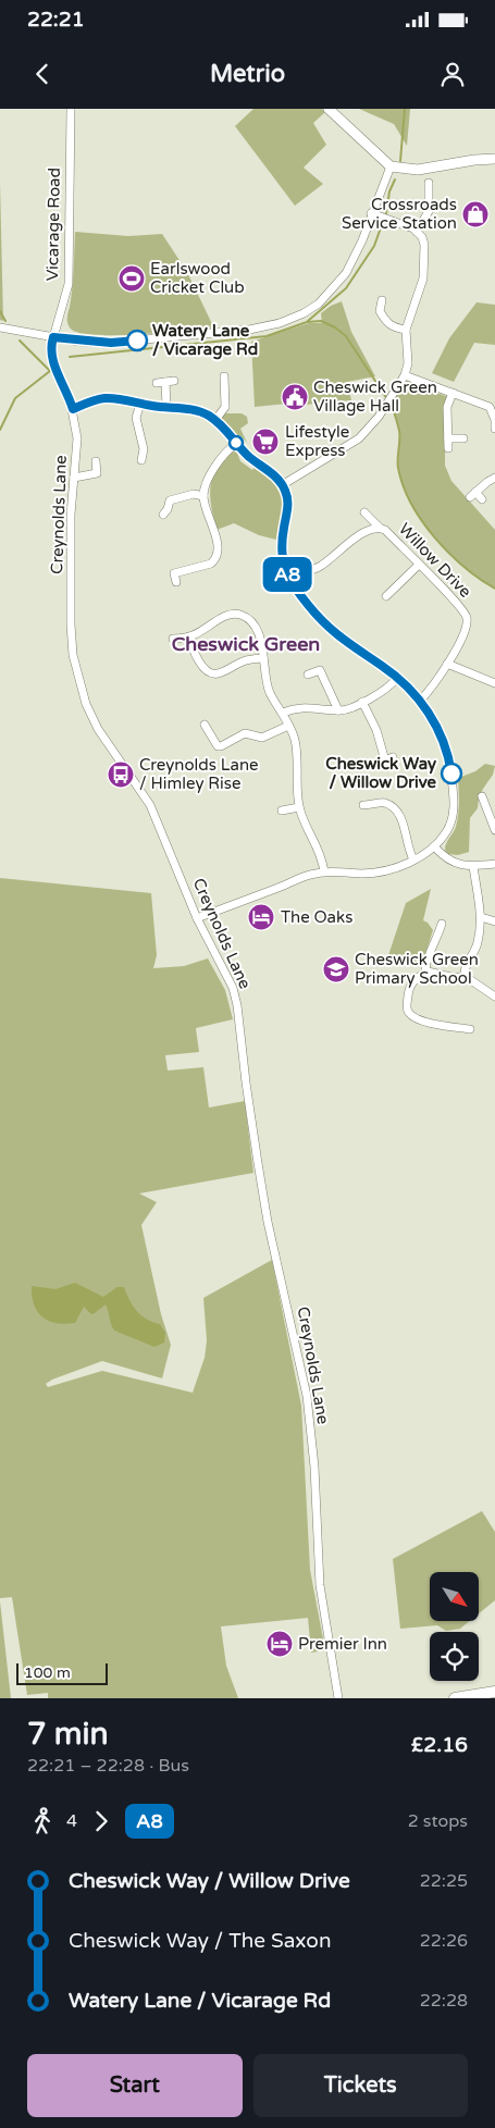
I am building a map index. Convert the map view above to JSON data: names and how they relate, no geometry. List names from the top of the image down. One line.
{"streets":{"street":["Vicarage Road","Creynolds Lane","Willow Drive"]},"crossings":[["Vicarage Road","Creynolds Lane"]],"districts":["Cheswick Green"],"places":{"shop":["Crossroads Service Station"],"sports":["Earlswood Cricket Club"],"other":["Watery Lane / Vicarage Rd","Cheswick Way / Willow Drive"],"public building":["Cheswick Green Village Hall"],"supermarket":["Lifestyle Express"],"bus stop":["Creynolds Lane / Himley Rise"],"hotel":["The Oaks","Premier Inn"],"school or university":["Cheswick Green Primary School"]},"lines":["bus line A8"],"scale_bar":"100 m","north":"bottom right","page":{"status":"22:21","header":"Metrio","on_map":"A8","scale":"100 m","heading":["7 min","22:21 – 22:28 · Bus","£2.16"],"legs":["4","A8","2 stops"],"list":[{"name":"Cheswick Way / Willow Drive","value":"22:25"},{"name":"Cheswick Way / The Saxon","value":"22:26"},{"name":"Watery Lane / Vicarage Rd","value":"22:28"}],"buttons":["Start","Tickets"]}}
